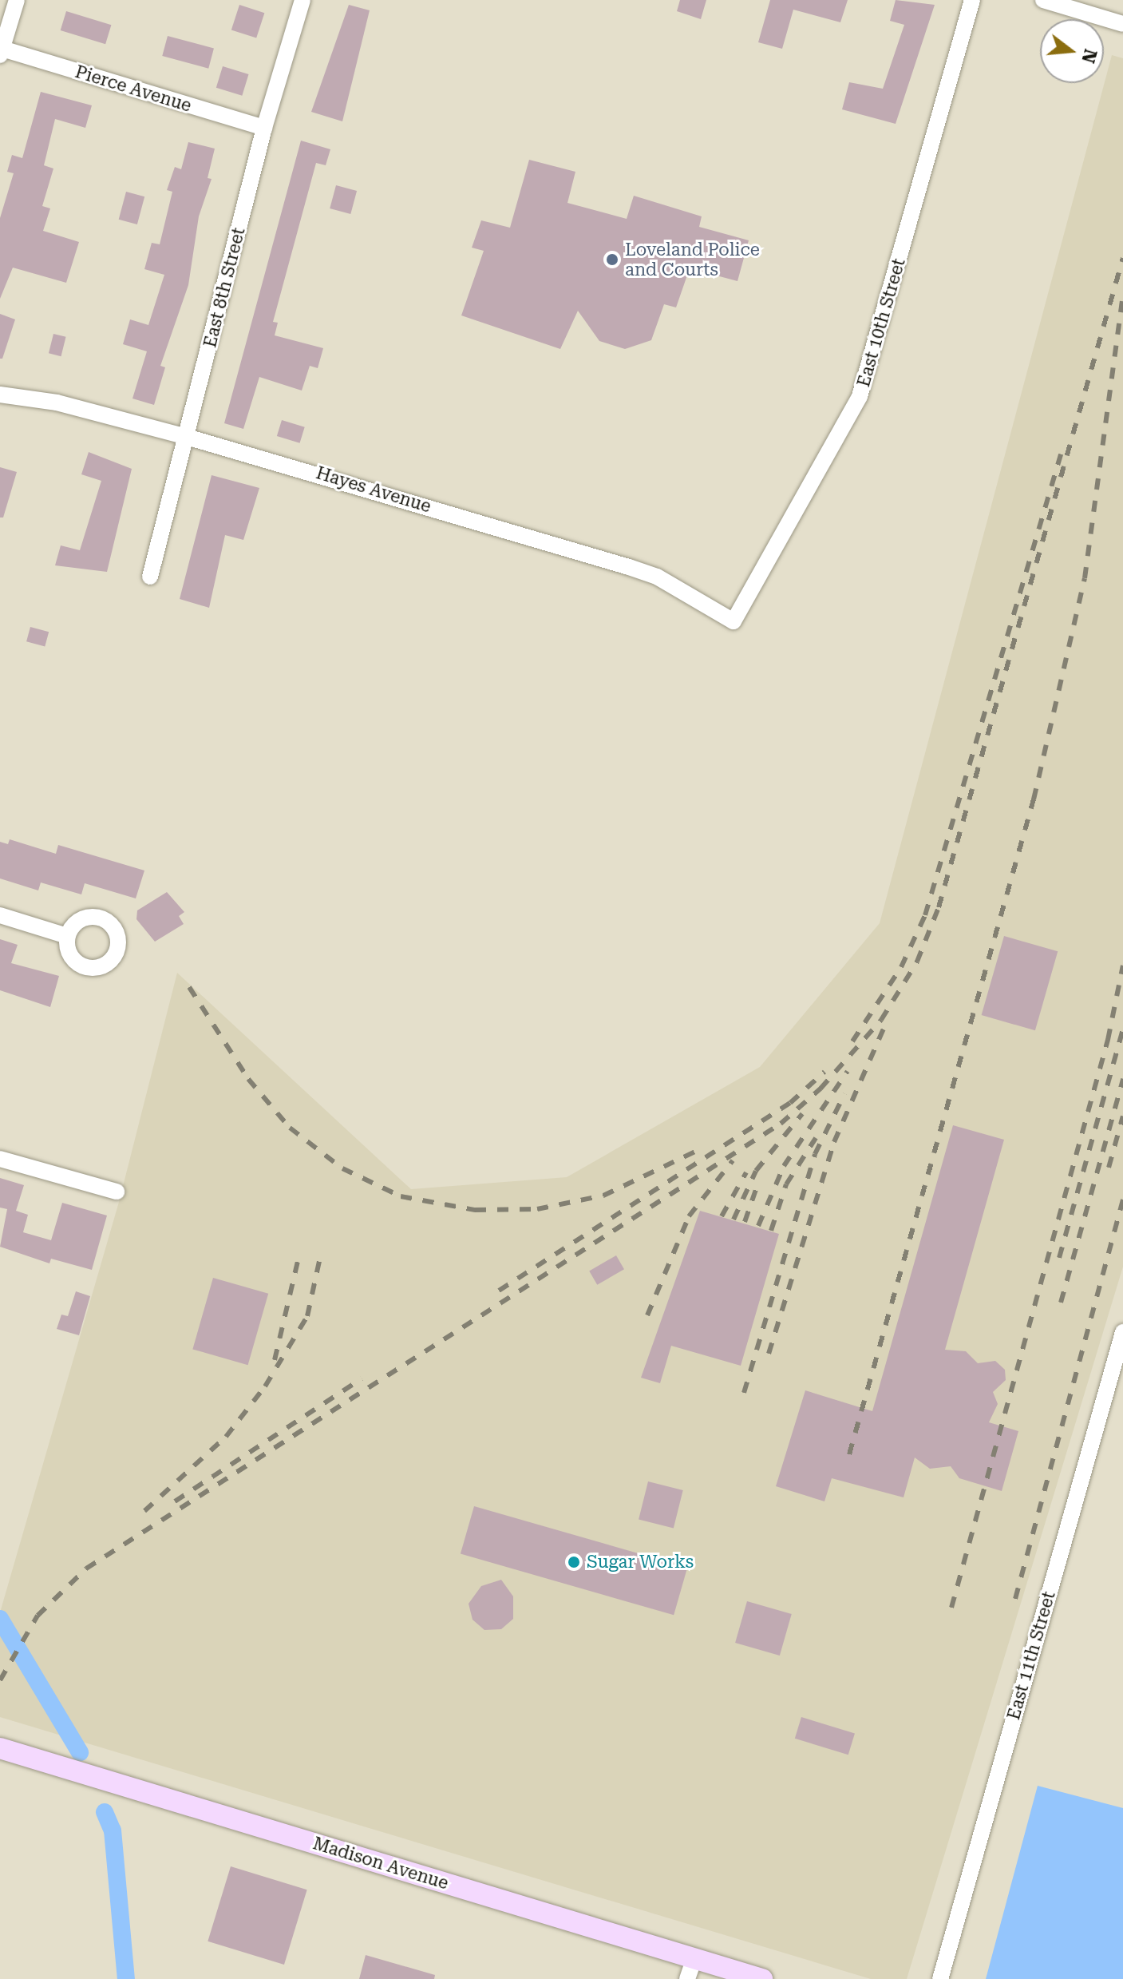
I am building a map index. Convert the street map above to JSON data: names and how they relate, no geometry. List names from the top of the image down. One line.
{"streets":{"main road":["Madison Avenue"],"street":["Pierce Avenue","East 8th Street","East 10th Street","Hayes Avenue","East 11th Street"]},"crossings":[["Pierce Avenue","East 8th Street"],["East 8th Street","Hayes Avenue"],["East 10th Street","Hayes Avenue"]],"places":["Loveland Police and Courts","Sugar Works"],"north":"right"}
